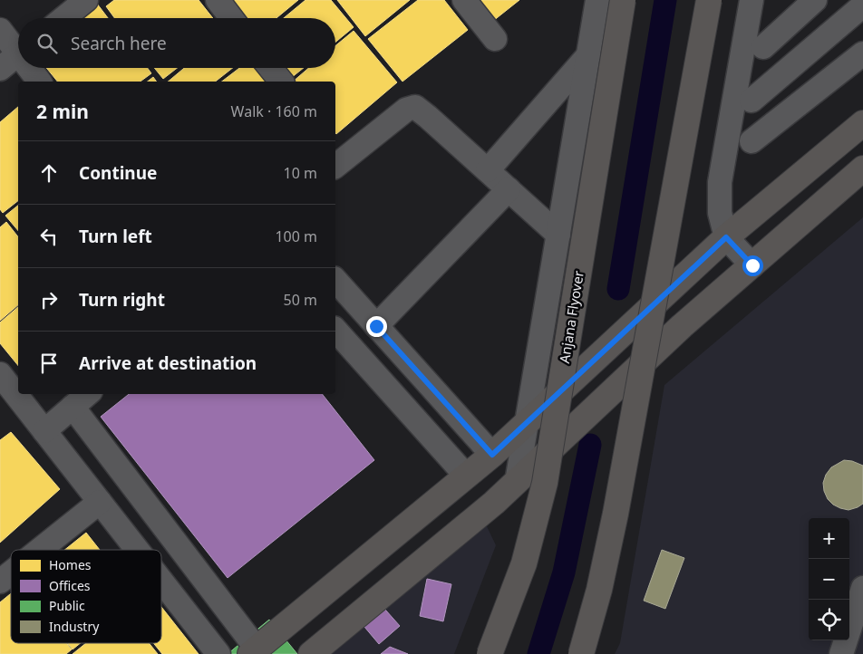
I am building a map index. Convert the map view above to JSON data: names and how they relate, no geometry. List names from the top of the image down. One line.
{"streets":{"main road":["Anjana Flyover"]},"legend":["Homes","Offices","Public","Industry"],"page":{"search":"Search here","heading":["2 min","Walk · 160 m"],"list":[["Continue","10 m"],["Turn left","100 m"],["Turn right","50 m"],"Arrive at destination"],"map_buttons":["+","−"]}}
